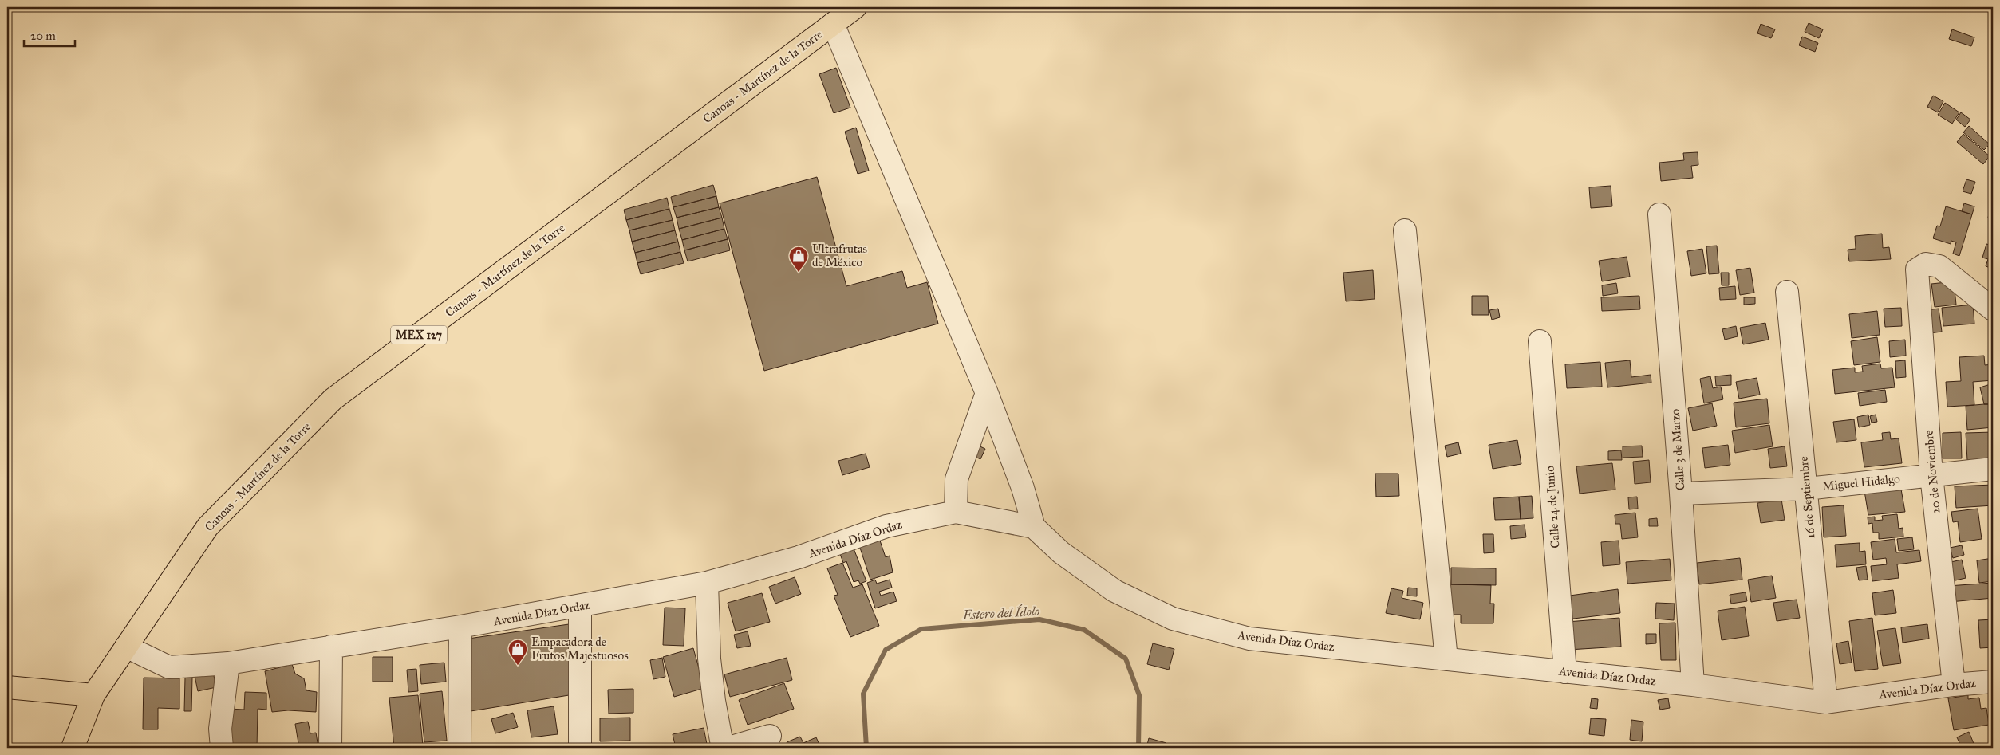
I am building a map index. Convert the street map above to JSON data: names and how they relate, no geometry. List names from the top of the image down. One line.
{"streets":{"main road":["Canoas - Martínez de la Torre","MEX 127"],"street":["Calle 3 de Marzo","20 de Noviembre","Miguel Hidalgo","16 de Septiembre","Calle 24 de Junio","Avenida Díaz Ordaz"]},"crossings":[["Canoas - Martínez de la Torre","Avenida Díaz Ordaz"],["Calle 3 de Marzo","Miguel Hidalgo"],["Calle 3 de Marzo","Avenida Díaz Ordaz"],["20 de Noviembre","Miguel Hidalgo"],["20 de Noviembre","Avenida Díaz Ordaz"],["Miguel Hidalgo","16 de Septiembre"],["16 de Septiembre","Avenida Díaz Ordaz"],["Calle 24 de Junio","Avenida Díaz Ordaz"]],"water":["Estero del Ídolo"],"places":{"shop":["Ultrafrutas de México","Empacadora de Frutos Majestuosos"]},"scale_bar":"20 m"}
